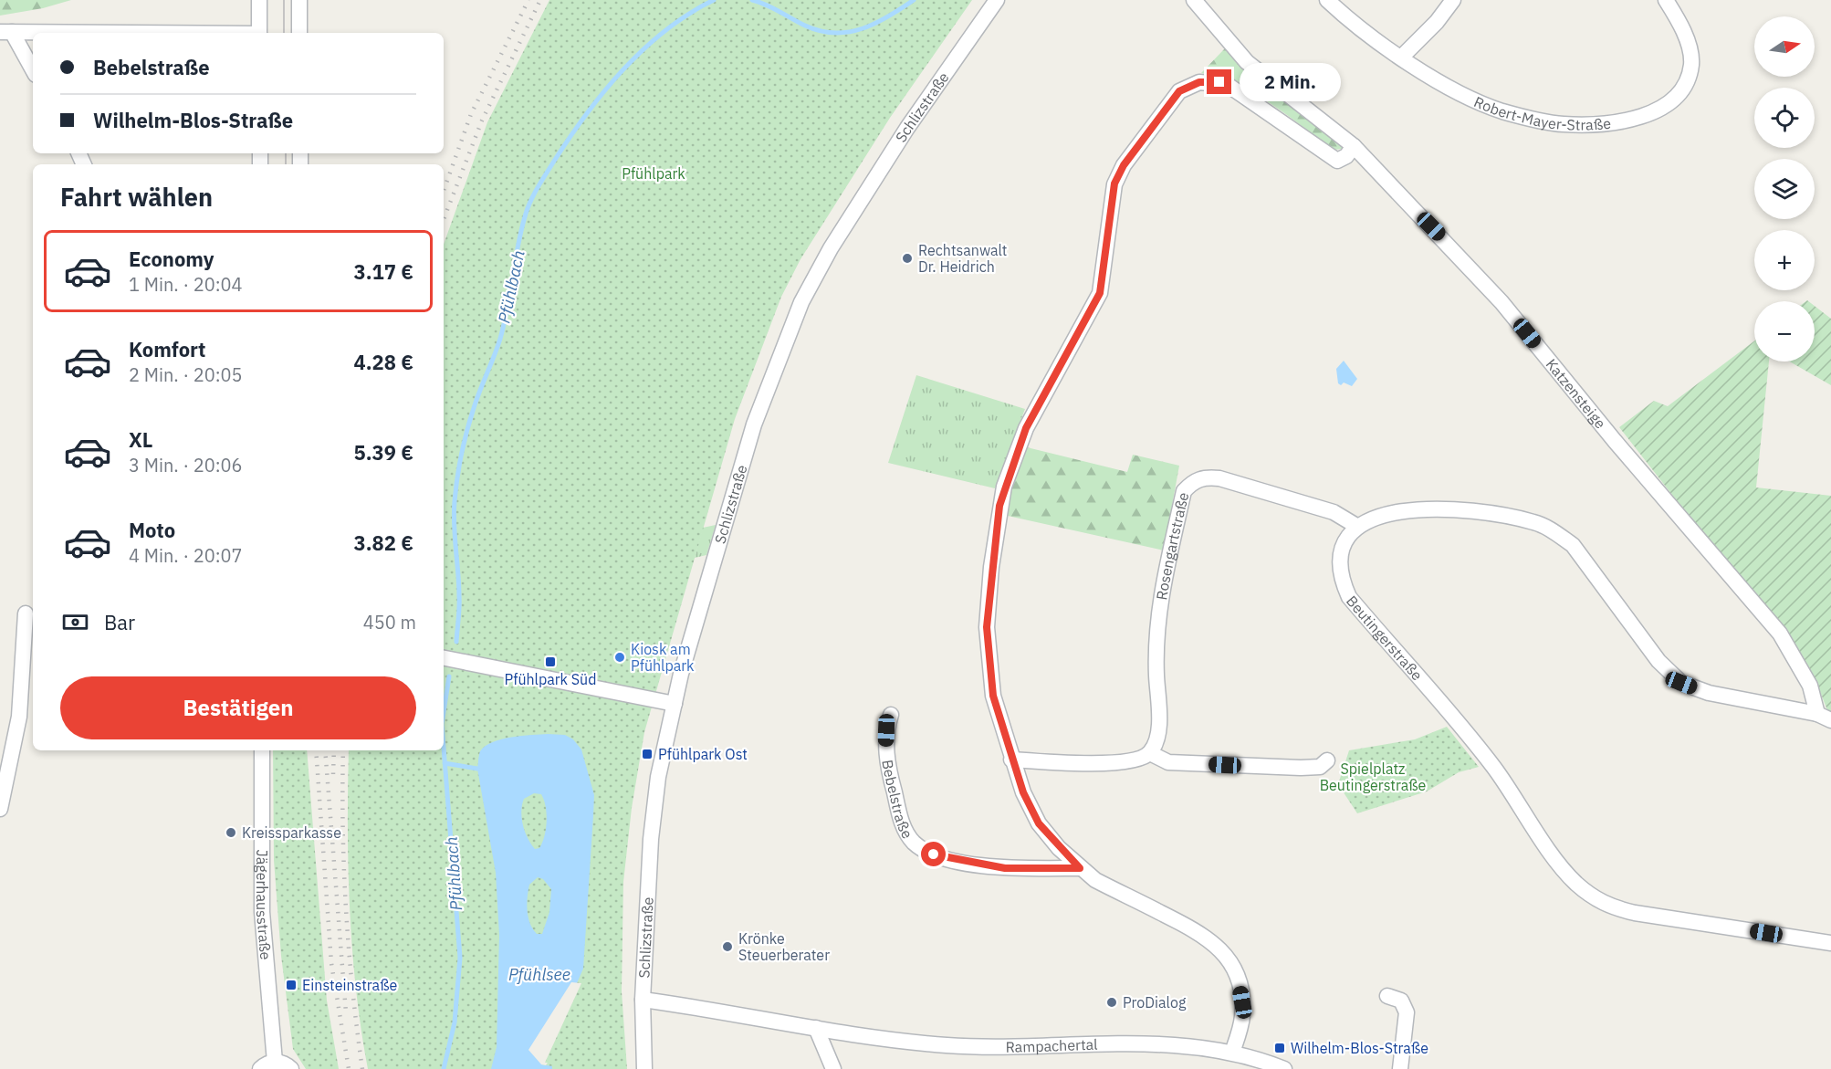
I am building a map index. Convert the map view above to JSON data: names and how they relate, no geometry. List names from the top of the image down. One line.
{"streets":{"street":["Schlizstraße","Robert-Mayer-Straße","Katzensteige","Rosengartstraße","Beutingerstraße","Bebelstraße","Jägerhausstraße","Rampachertal"]},"crossings":[["Schlizstraße","Rampachertal"],["Rosengartstraße","Beutingerstraße"]],"water":["Pfühlbach","Pfühlsee"],"parks":["Pfühlpark","Spielplatz Beutingerstraße"],"places":{"other":["Rechtsanwalt Dr. Heidrich","Kiosk am Pfühlpark","Kreissparkasse","Krönke Steuerberater","ProDialog"],"transit":["Pfühlpark Süd","Pfühlpark Ost","Einsteinstraße","Wilhelm-Blos-Straße"]},"north":"right","page":{"map_buttons":["+","−"],"banner":["Bebelstraße","Wilhelm-Blos-Straße"],"bubble":"2 Min.","heading":"Fahrt wählen","list":[{"name":"Economy","note":"1 Min. · 20:04","value":"3.17 €"},{"name":"Komfort","note":"2 Min. · 20:05","value":"4.28 €"},{"name":"XL","note":"3 Min. · 20:06","value":"5.39 €"},{"name":"Moto","note":"4 Min. · 20:07","value":"3.82 €"}],"pay":["Bar","450 m"],"buttons":"Bestätigen"}}
